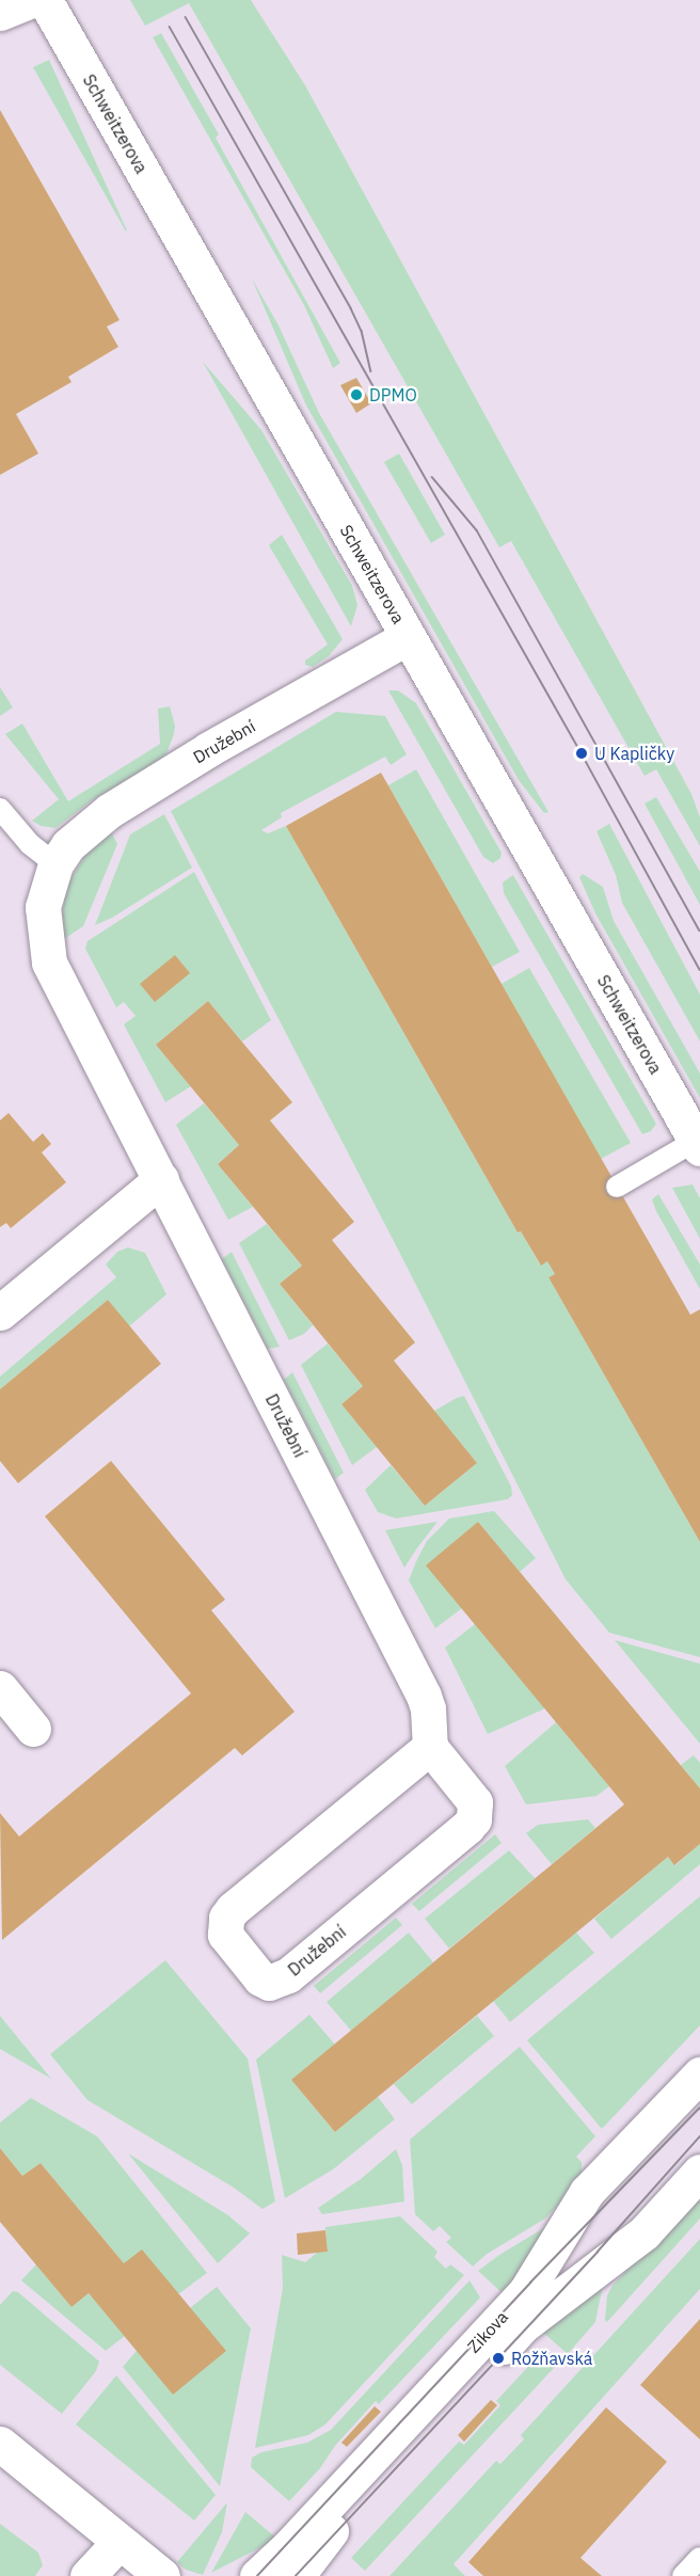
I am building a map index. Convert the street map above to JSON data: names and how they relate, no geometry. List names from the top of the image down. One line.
{"streets":{"street":["Schweitzerova","Družební","Zikova"]},"crossings":[["Schweitzerova","Družební"]],"places":["DPMO","U Kapličky","Rožňavská"]}
